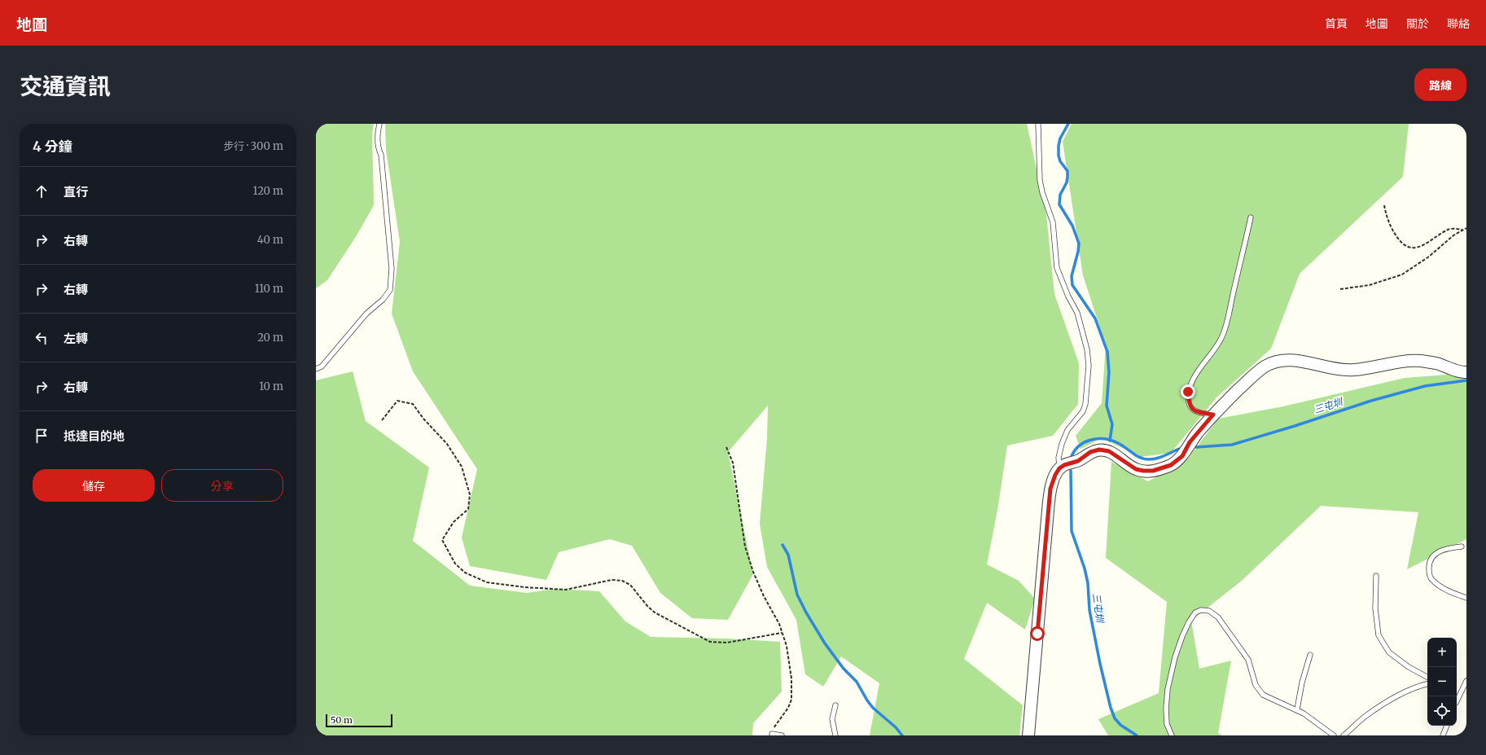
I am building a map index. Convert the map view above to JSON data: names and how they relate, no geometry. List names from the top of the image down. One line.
{"water":["三屯圳"],"scale_bar":"50 m","page":{"header":"地圖","nav":["首頁","地圖","關於","聯絡"],"title":"交通資訊","buttons":["路線",["儲存","分享"]],"heading":["4 分鐘","步行 · 300 m"],"list":[["直行","120 m"],["右轉","40 m"],["右轉","110 m"],["左轉","20 m"],["右轉","10 m"],"抵達目的地"],"map_buttons":["+","−"],"scale":"50 m"}}
